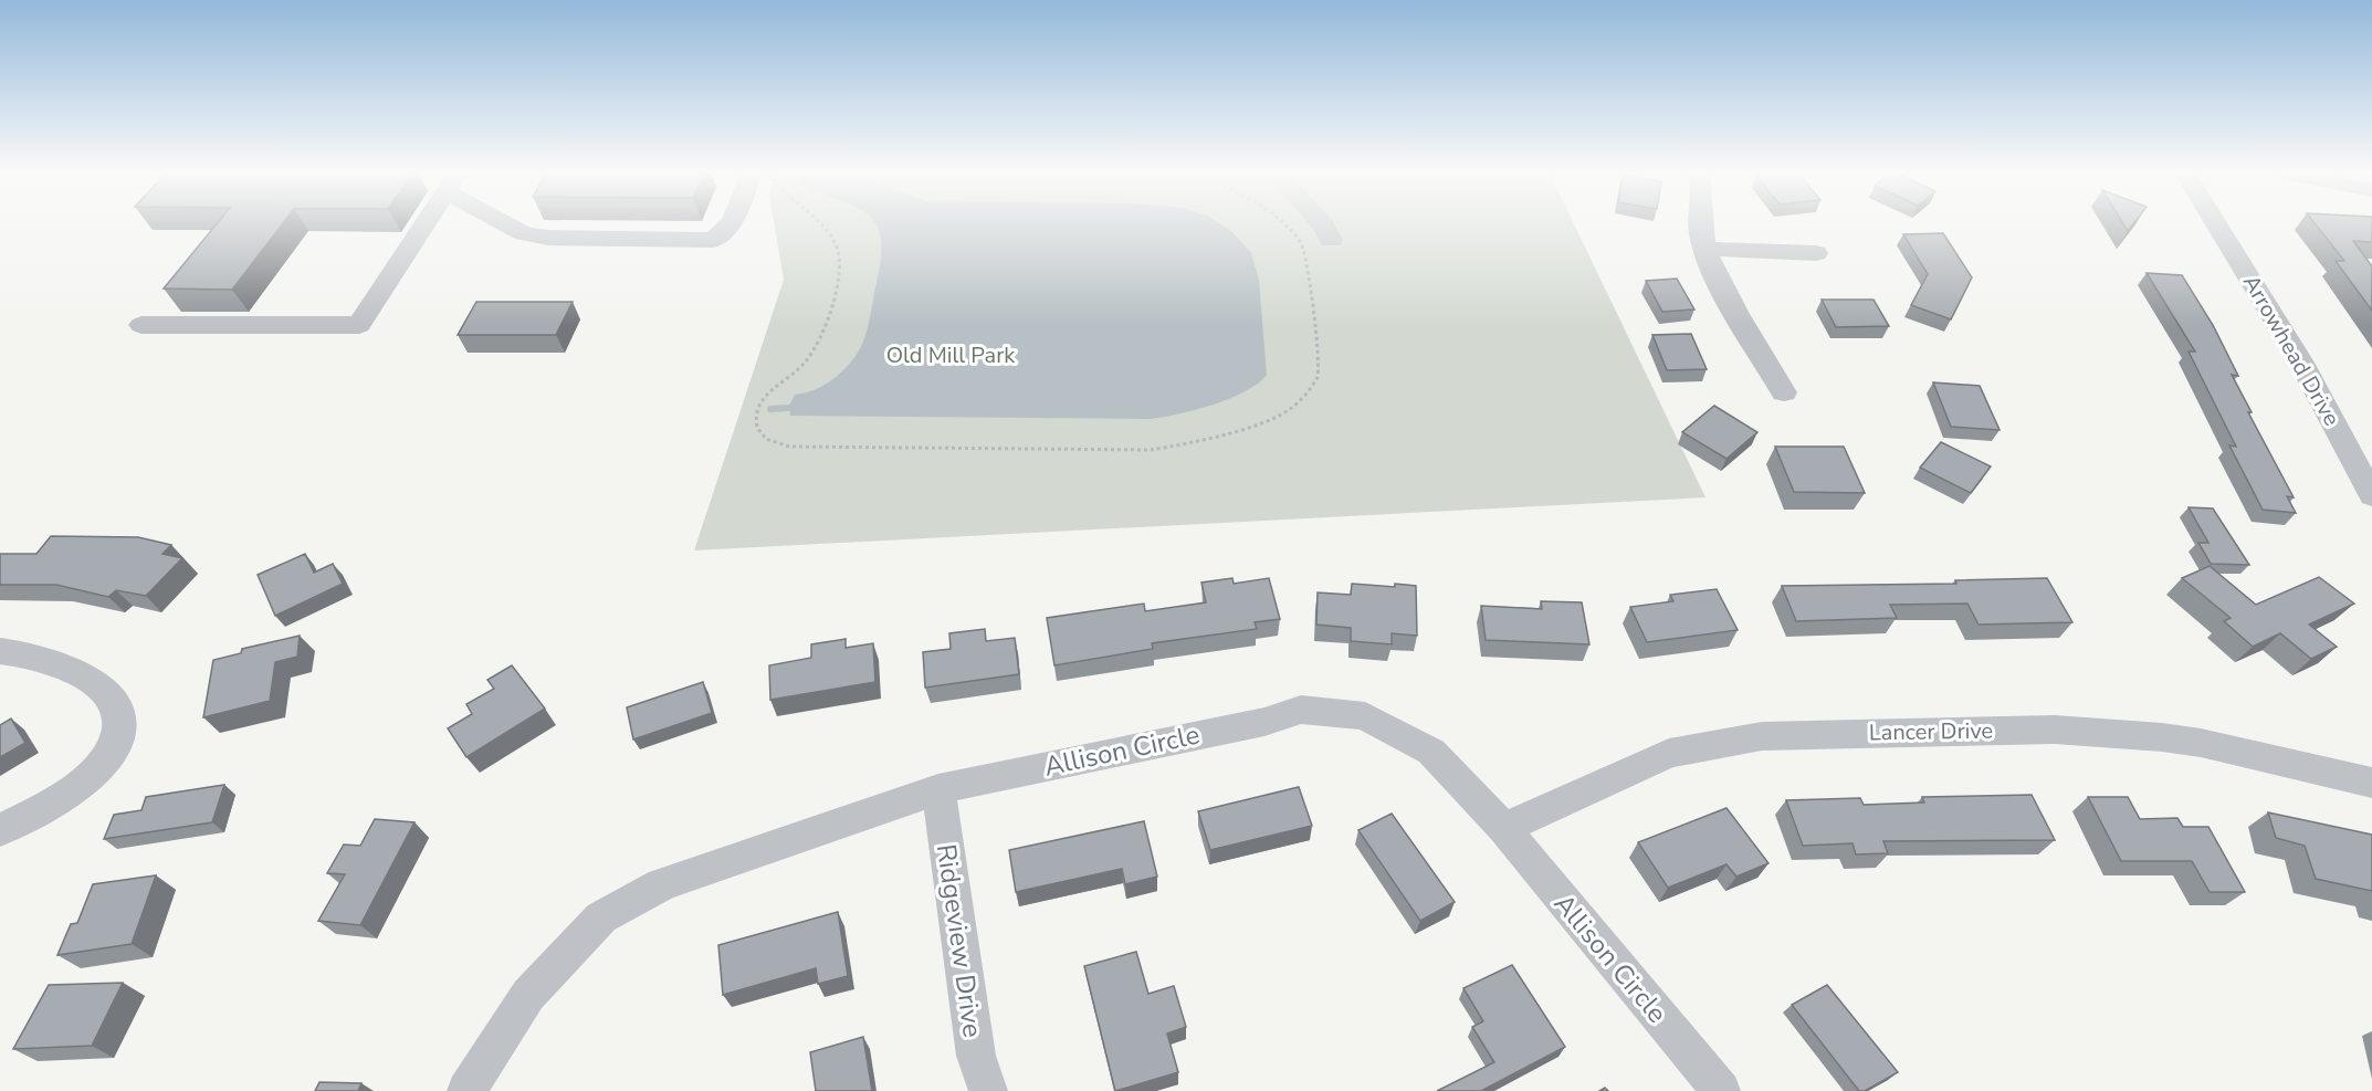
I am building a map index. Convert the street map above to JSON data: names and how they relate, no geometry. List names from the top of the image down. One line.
{"streets":{"street":["Arrowhead Drive","Lancer Drive","Allison Circle","Ridgeview Drive"]},"crossings":[["Lancer Drive","Allison Circle"],["Allison Circle","Ridgeview Drive"]],"parks":["Old Mill Park"]}
